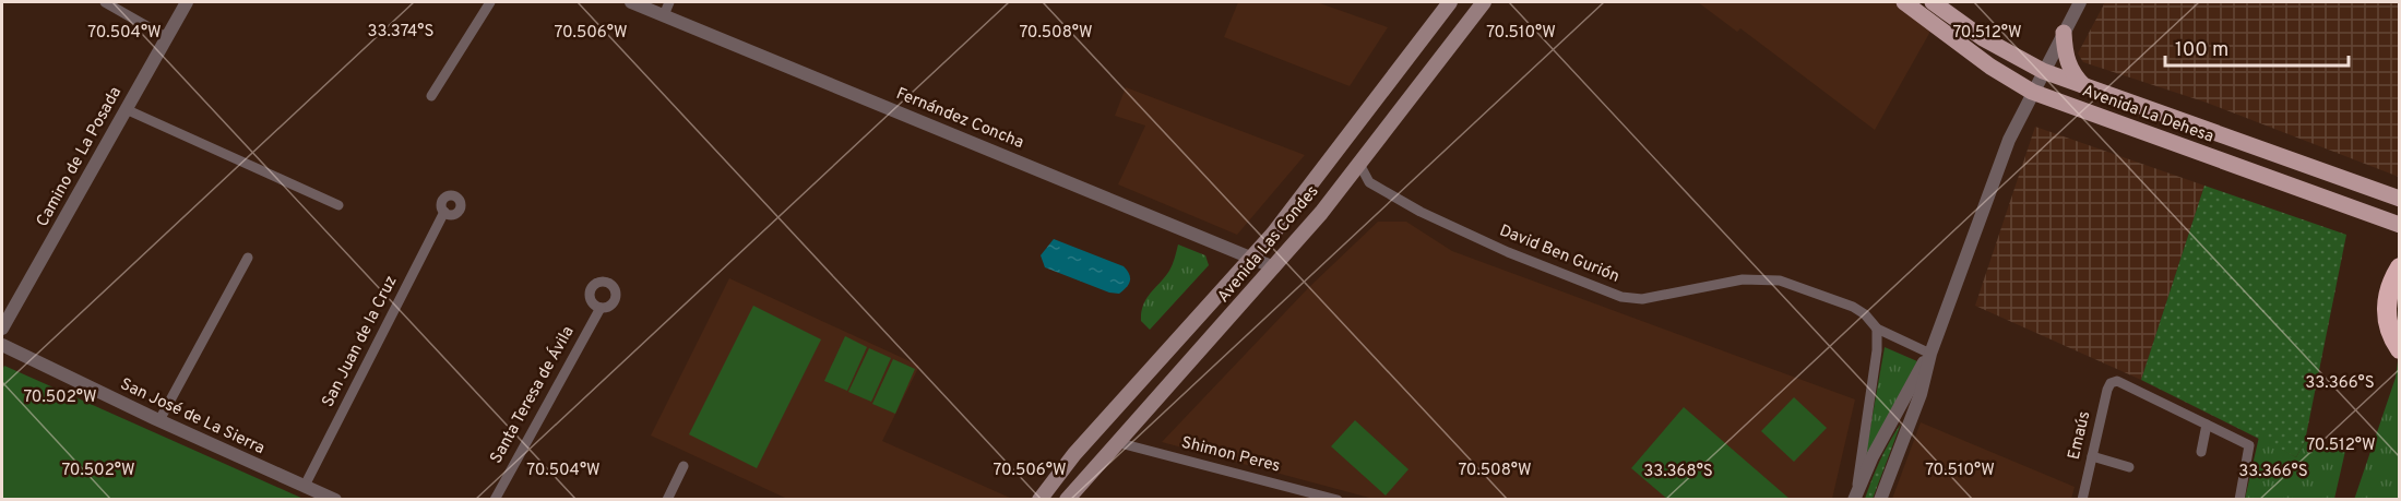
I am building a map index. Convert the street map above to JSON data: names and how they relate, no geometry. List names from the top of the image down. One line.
{"streets":{"main road":["Avenida La Dehesa","Avenida Las Condes"],"street":["Fernández Concha","Camino de La Posada","David Ben Gurión","San Juan de la Cruz","Santa Teresa de Ávila","San José de La Sierra","Emaús","Shimon Peres"]},"crossings":[["Fernández Concha","Avenida Las Condes"],["Avenida Las Condes","David Ben Gurión"],["Avenida Las Condes","Shimon Peres"],["San Juan de la Cruz","San José de La Sierra"]],"scale_bar":"100 m","coordinates":["33.374°S","70.504°W","70.506°W","70.508°W","70.510°W","70.512°W","33.366°S","70.502°W","33.368°S"]}
